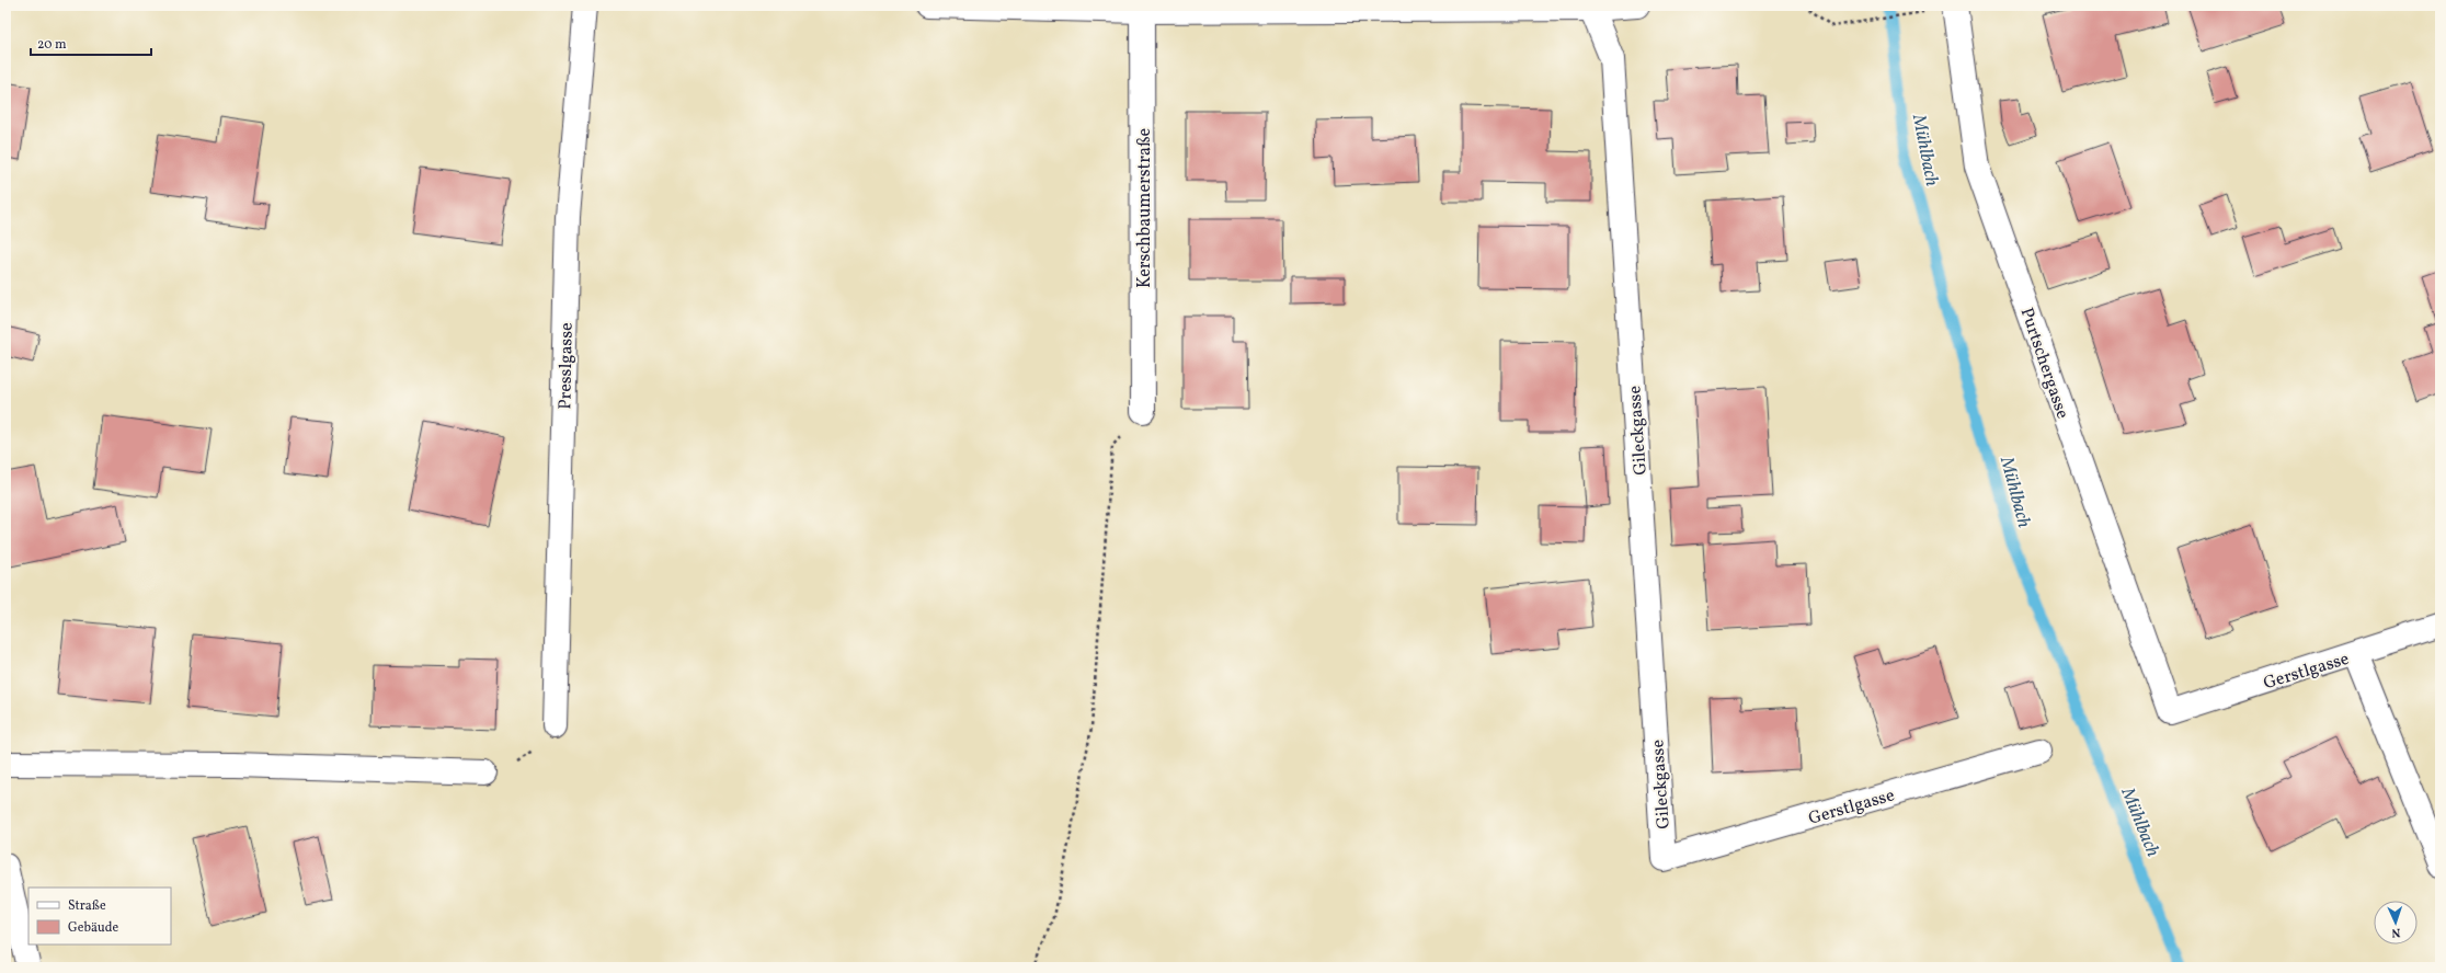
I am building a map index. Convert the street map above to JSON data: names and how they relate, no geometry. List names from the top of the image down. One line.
{"streets":{"street":["Kerschbaumerstraße","Purtschergasse","Presslgasse","Gileckgasse","Gerstlgasse"]},"crossings":[["Purtschergasse","Gerstlgasse"],["Gileckgasse","Gerstlgasse"]],"water":["Mühlbach"],"legend":["Straße","Gebäude"],"scale_bar":"20 m","north":"bottom"}
